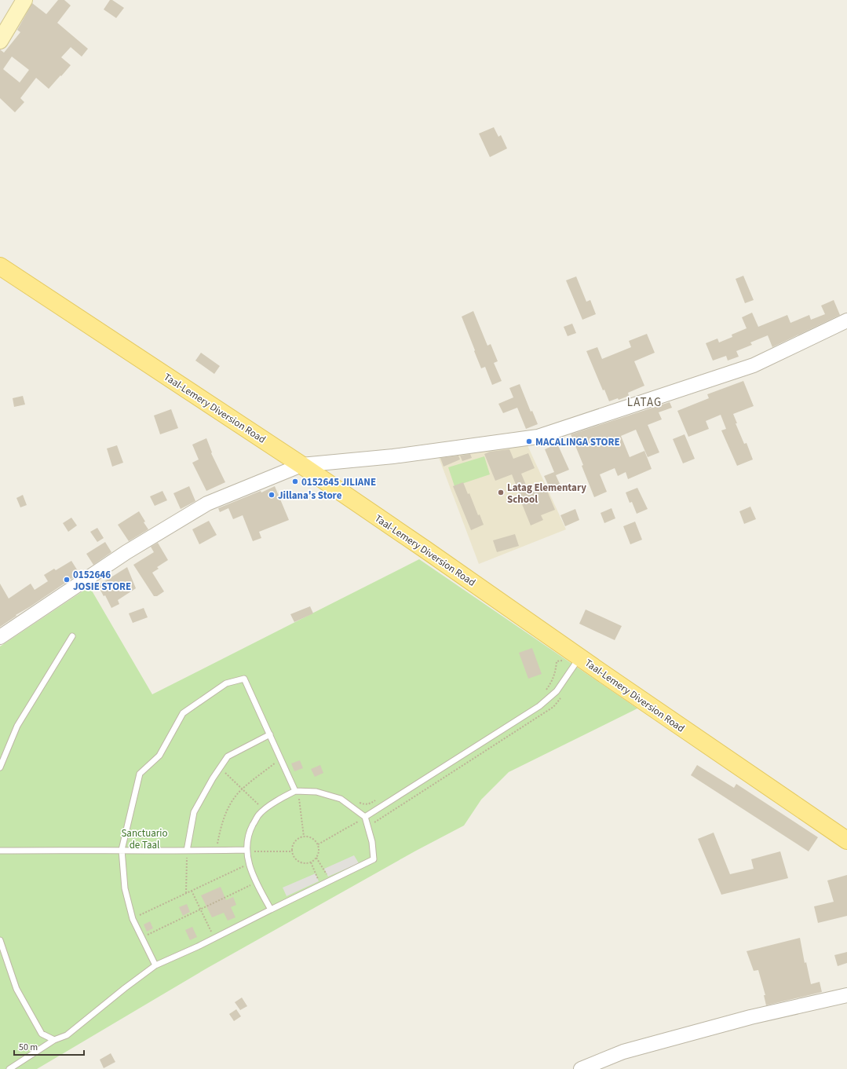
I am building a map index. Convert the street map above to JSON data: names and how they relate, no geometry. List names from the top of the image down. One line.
{"streets":{"main road":["Taal-Lemery Diversion Road"]},"districts":["LATAG"],"parks":["Sanctuario de Taal"],"places":["MACALINGA STORE","0152645 JILIANE","Latag Elementary School","Jillana's Store","0152646 JOSIE STORE"],"scale_bar":"50 m"}
